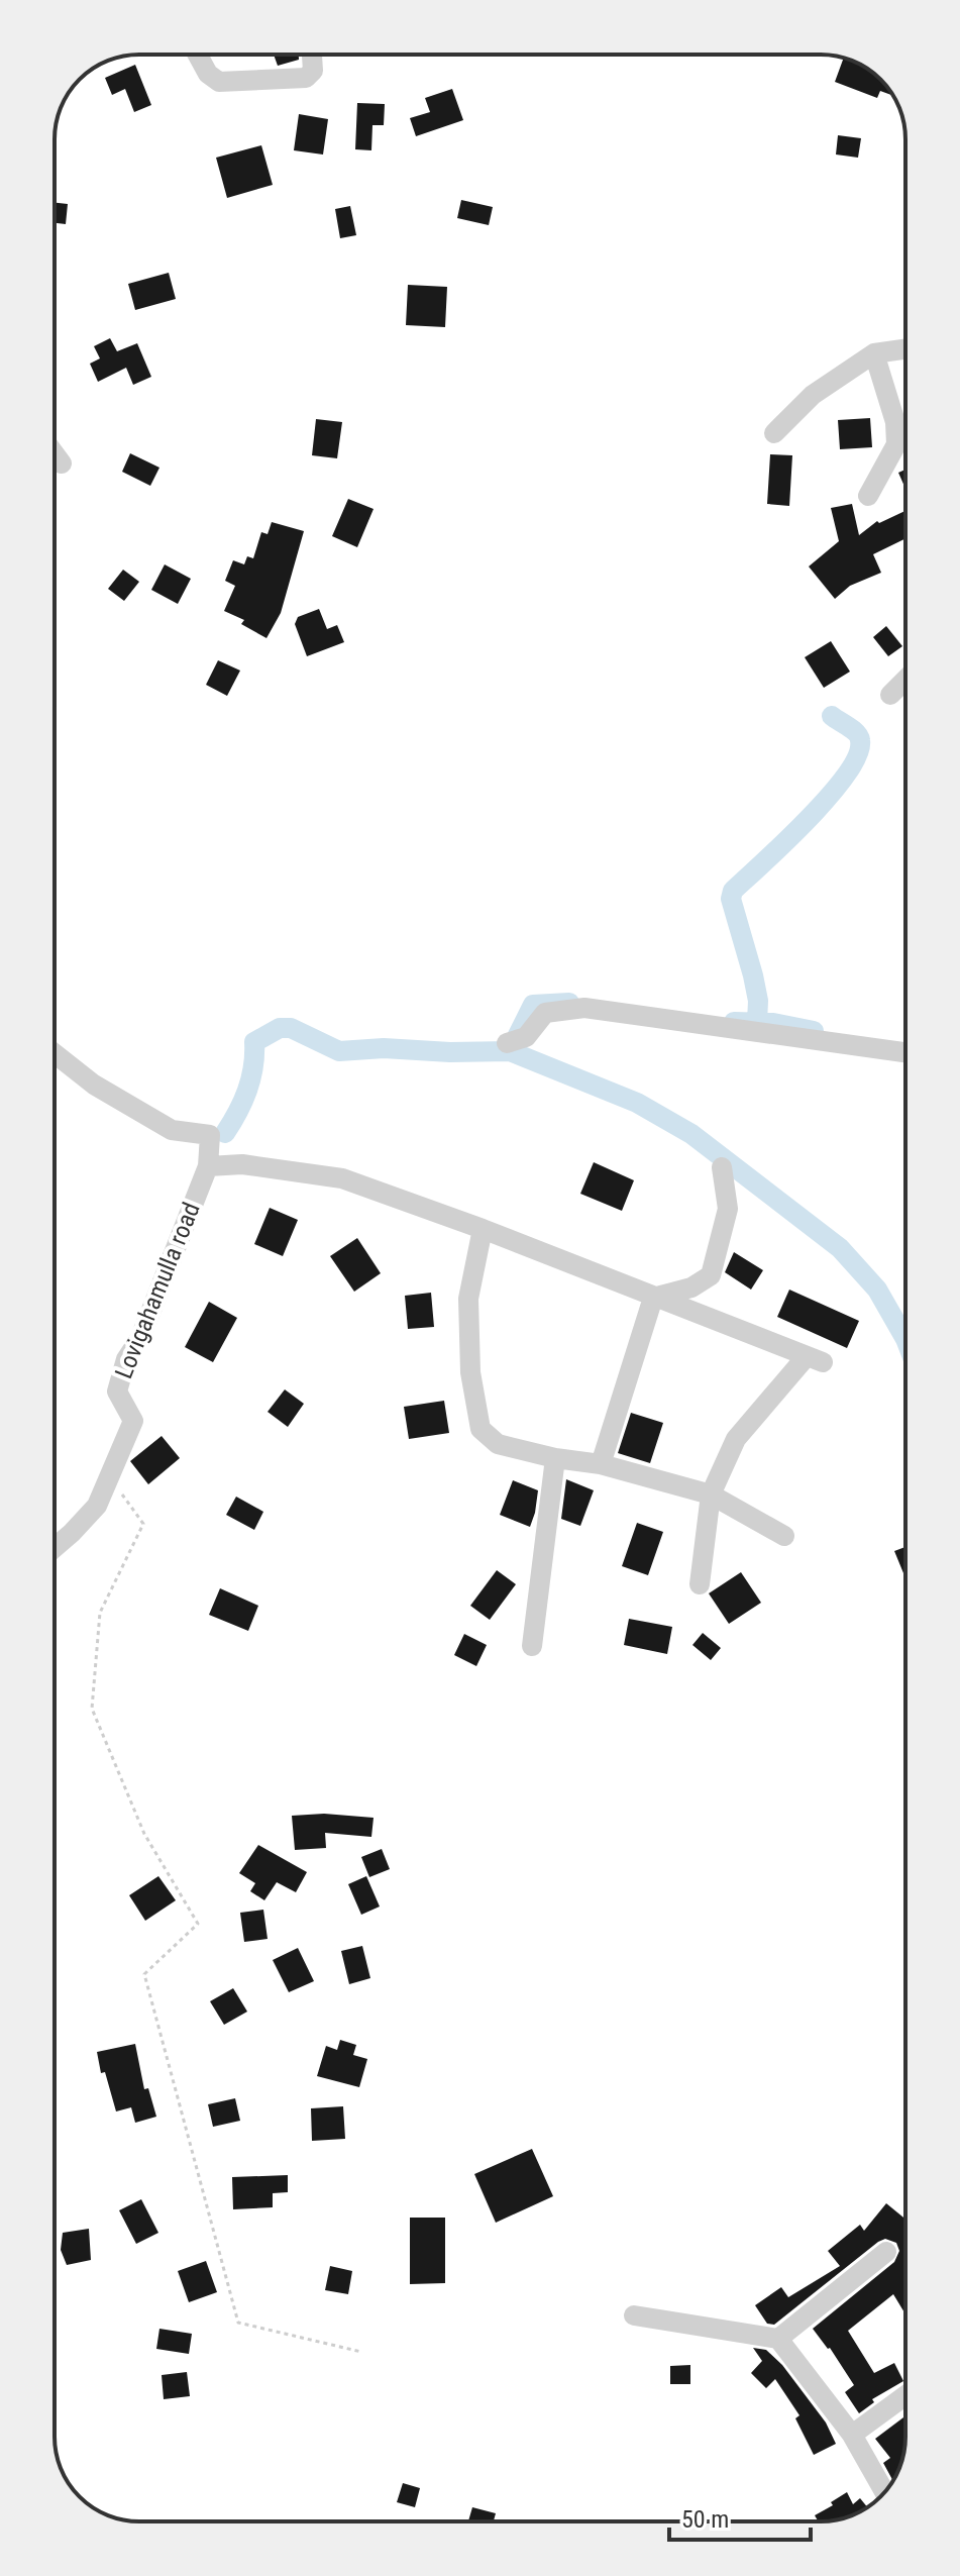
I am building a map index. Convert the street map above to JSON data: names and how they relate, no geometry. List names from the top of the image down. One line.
{"streets":{"street":["Lovigahamulla road"]},"scale_bar":"50 m"}
